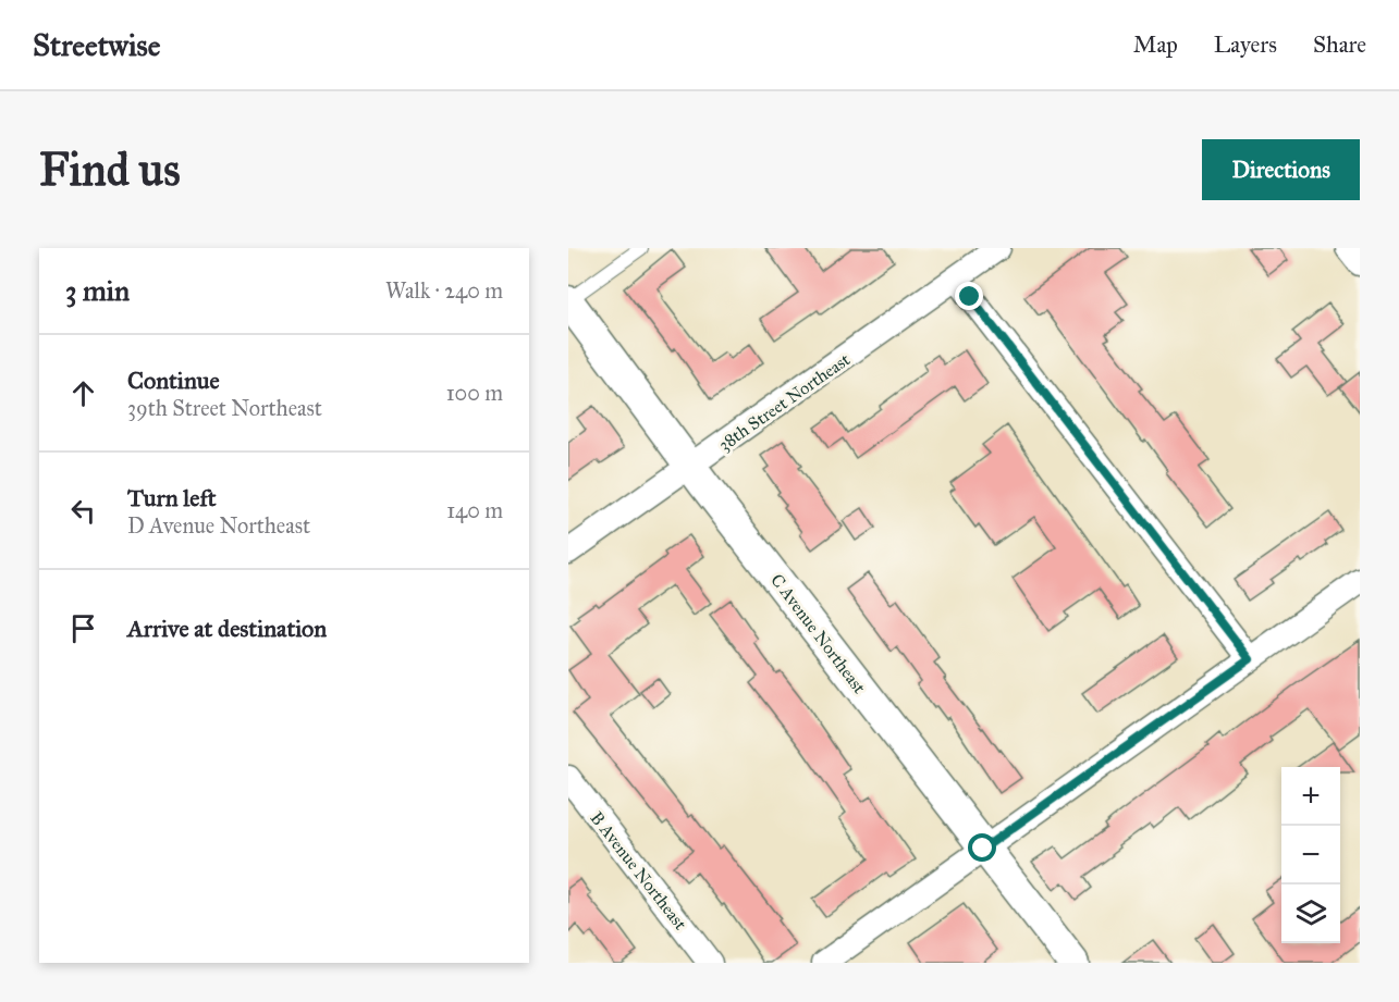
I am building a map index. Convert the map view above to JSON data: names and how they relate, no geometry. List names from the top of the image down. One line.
{"streets":{"street":["38th Street Northeast","C Avenue Northeast","B Avenue Northeast"]},"crossings":[["38th Street Northeast","C Avenue Northeast"]],"page":{"header":"Streetwise","nav":["Map","Layers","Share"],"buttons":"Directions","title":"Find us","heading":["3 min","Walk · 240 m"],"list":[["Continue","39th Street Northeast","100 m"],["Turn left","D Avenue Northeast","140 m"],"Arrive at destination"],"map_buttons":["+","−"]}}
